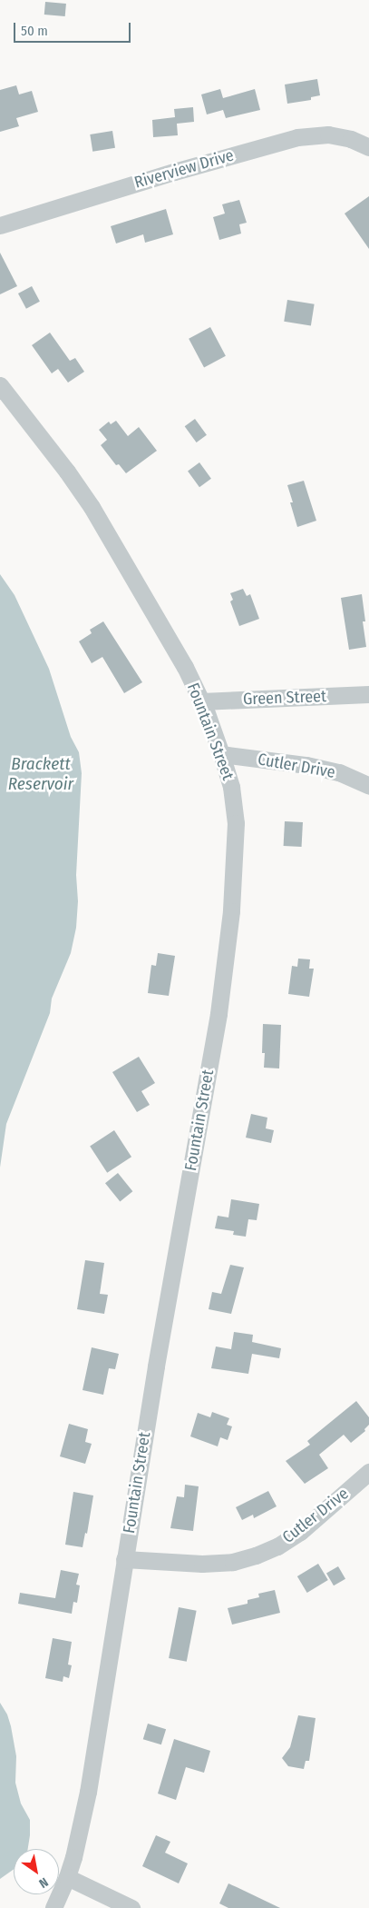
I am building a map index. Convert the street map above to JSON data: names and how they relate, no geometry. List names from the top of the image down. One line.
{"streets":{"street":["Riverview Drive","Green Street","Fountain Street","Cutler Drive"]},"crossings":[["Green Street","Fountain Street"],["Fountain Street","Cutler Drive"]],"water":["Brackett Reservoir"],"scale_bar":"50 m","north":"bottom right"}
